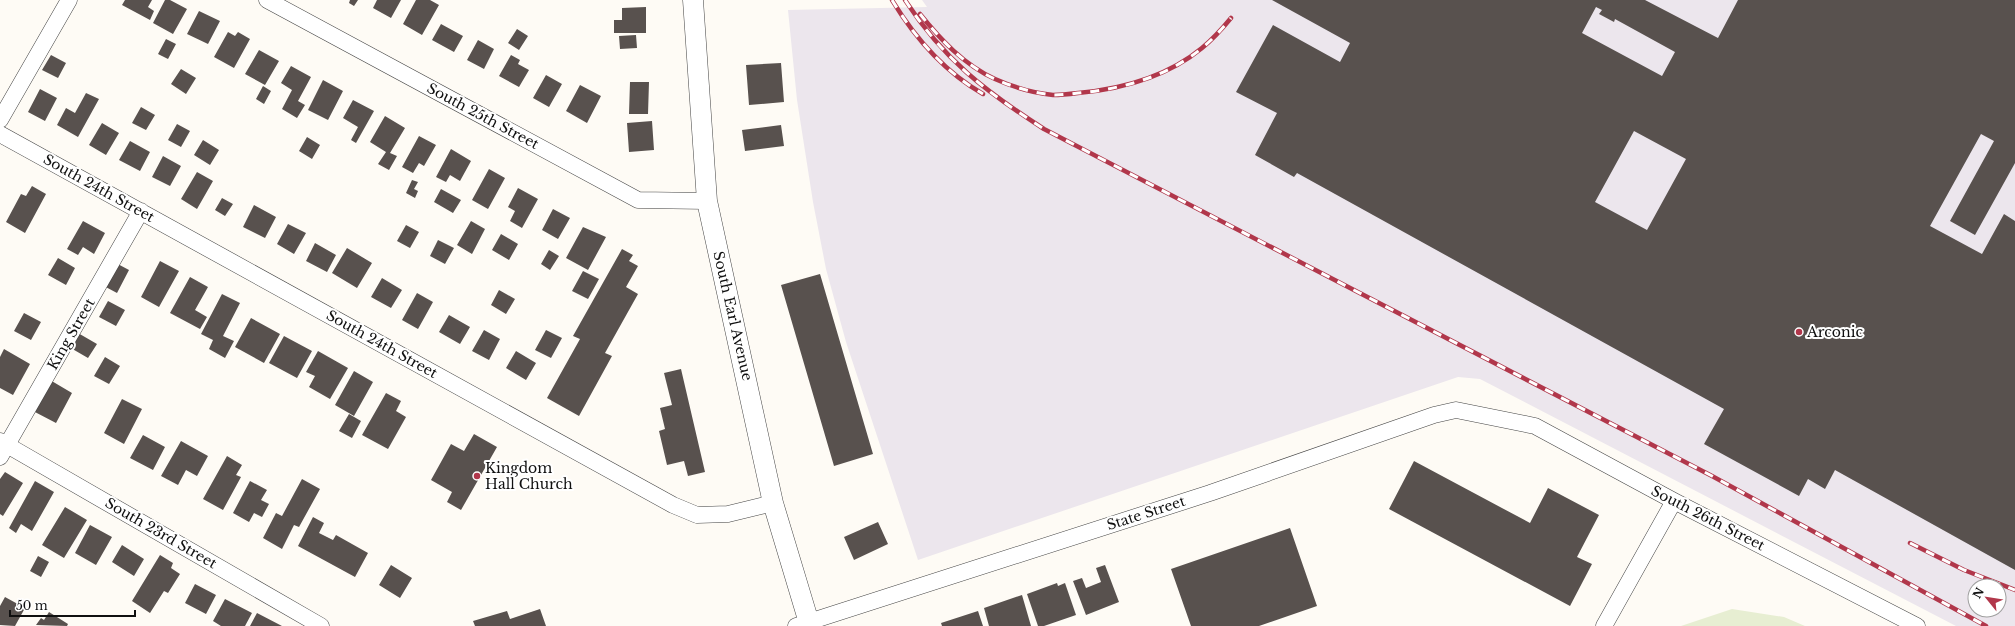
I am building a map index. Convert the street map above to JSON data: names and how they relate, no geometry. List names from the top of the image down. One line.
{"streets":{"street":["South 25th Street","South 24th Street","South Earl Avenue","King Street","State Street","South 26th Street","South 23rd Street"]},"crossings":[["South 25th Street","South Earl Avenue"],["South 24th Street","South Earl Avenue"],["South 24th Street","King Street"],["South Earl Avenue","State Street"],["King Street","South 23rd Street"],["State Street","South 26th Street"]],"places":["Arconic","Kingdom Hall Church"],"scale_bar":"50 m","north":"top left"}
